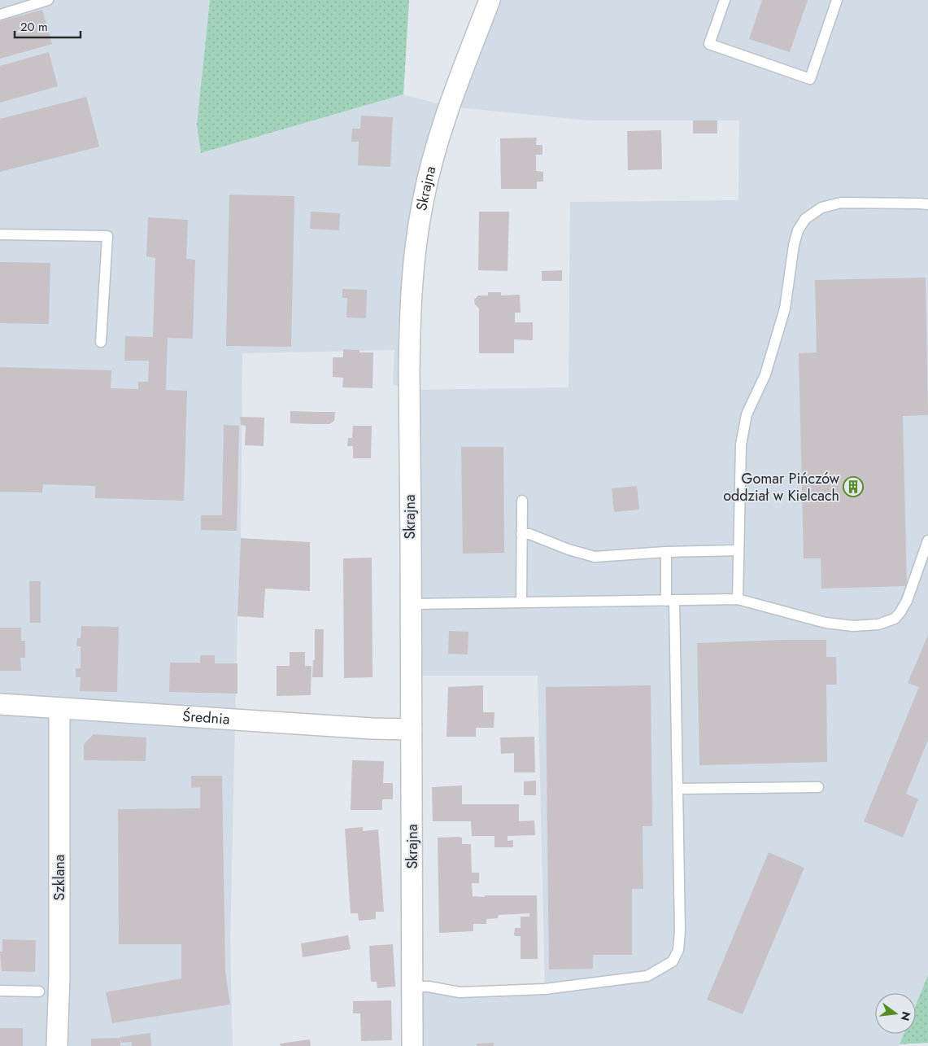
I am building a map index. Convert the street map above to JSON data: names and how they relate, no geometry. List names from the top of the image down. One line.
{"streets":{"street":["Skrajna","Średnia","Szklana"]},"crossings":[["Skrajna","Średnia"],["Średnia","Szklana"]],"places":{"building":["Gomar Pińczów oddział w Kielcach"]},"scale_bar":"20 m","north":"right"}
